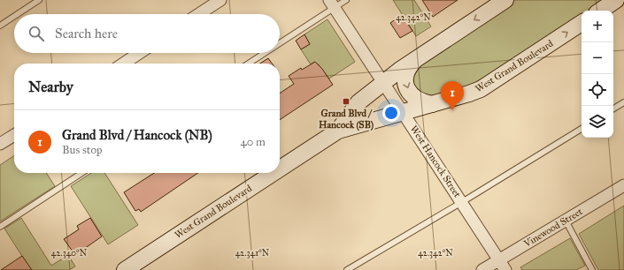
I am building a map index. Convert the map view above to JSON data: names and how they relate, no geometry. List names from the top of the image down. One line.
{"streets":{"main road":["West Grand Boulevard"],"street":["West Hancock Street","Vinewood Street"]},"crossings":[["West Grand Boulevard","West Hancock Street"],["West Hancock Street","Vinewood Street"]],"places":{"transit":["Grand Blvd / Hancock (SB)"]},"page":{"map_buttons":["+","−"],"search":"Search here","heading":"Nearby","pins":"1","list":[{"mark":"1","name":"Grand Blvd / Hancock (NB)","note":"Bus stop","value":"40 m"}]},"coordinates":["42.342°N","42.340°N","42.341°N"]}
